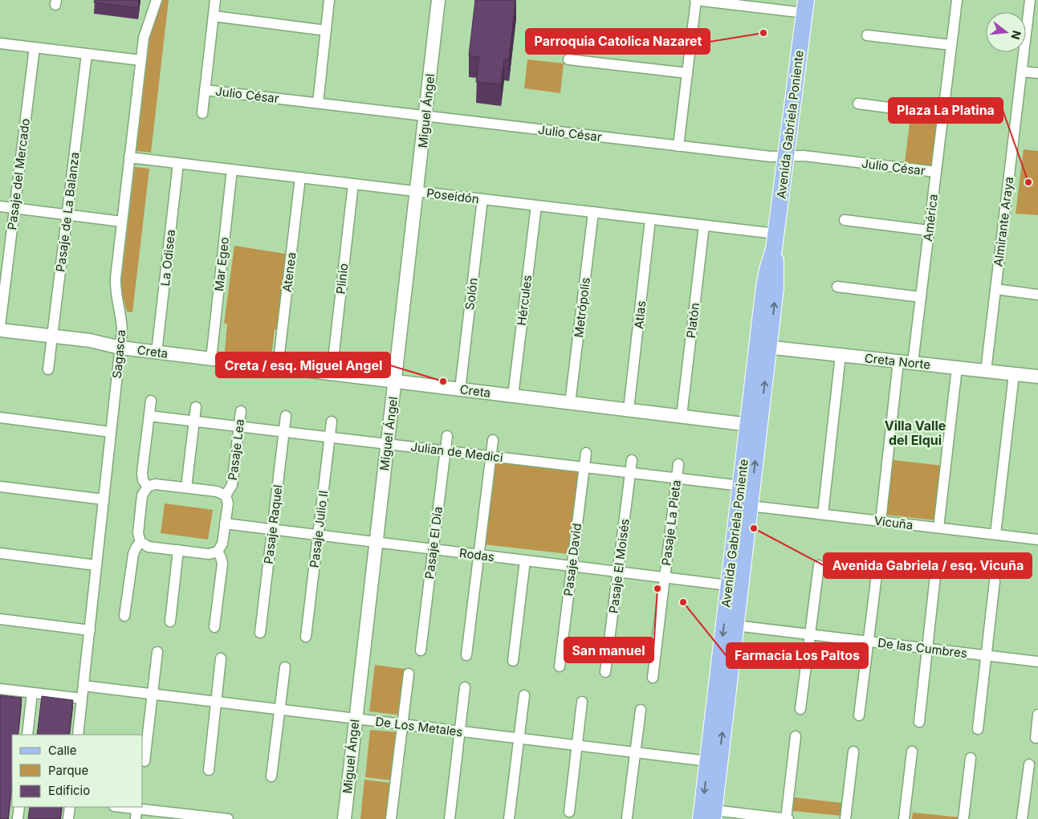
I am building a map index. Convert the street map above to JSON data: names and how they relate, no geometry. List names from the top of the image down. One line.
{"streets":{"main road":["Avenida Gabriela Poniente"],"street":["Julio César","Miguel Ángel","Pasaje del Mercado","Poseidón","Pasaje de La Balanza","América","Almirante Araya","La Odisea","Mar Egeo","Atenea","Plinio","Solón","Hércules","Metrópolis","Atlas","Platón","Creta","Sagasca","Creta Norte","Pasaje Lea","Julian de Medici","Pasaje La Pieta","Vicuña","Pasaje Raquel","Pasaje Julio II","Pasaje El Día","Rodas","Pasaje David","Pasaje El Moisés","De las Cumbres","De Los Metales"]},"crossings":[["Julio César","Miguel Ángel"],["Julio César","Avenida Gabriela Poniente"],["Julio César","América"],["Miguel Ángel","Poseidón"],["Miguel Ángel","Creta"],["Miguel Ángel","Julian de Medici"],["Miguel Ángel","Rodas"],["Miguel Ángel","De Los Metales"],["Avenida Gabriela Poniente","Poseidón"],["Avenida Gabriela Poniente","Creta"],["Avenida Gabriela Poniente","Creta Norte"],["Avenida Gabriela Poniente","Julian de Medici"],["Avenida Gabriela Poniente","Vicuña"],["Avenida Gabriela Poniente","Rodas"],["Avenida Gabriela Poniente","De las Cumbres"],["Avenida Gabriela Poniente","De Los Metales"],["Poseidón","La Odisea"],["Poseidón","Mar Egeo"],["Poseidón","Atenea"],["Poseidón","Plinio"],["Poseidón","Solón"],["Poseidón","Hércules"],["Poseidón","Metrópolis"],["Poseidón","Atlas"],["Poseidón","Platón"],["Poseidón","Sagasca"],["Pasaje de La Balanza","Creta"],["América","Creta Norte"],["Almirante Araya","Creta Norte"],["La Odisea","Creta"],["Mar Egeo","Creta"],["Atenea","Creta"],["Plinio","Creta"],["Solón","Creta"],["Hércules","Creta"],["Metrópolis","Creta"],["Atlas","Creta"],["Platón","Creta"],["Creta","Sagasca"],["Sagasca","De Los Metales"],["Pasaje Lea","Julian de Medici"],["Pasaje Lea","Rodas"],["Julian de Medici","Pasaje La Pieta"],["Julian de Medici","Pasaje Raquel"],["Julian de Medici","Pasaje Julio II"],["Julian de Medici","Pasaje El Día"],["Julian de Medici","Pasaje David"],["Julian de Medici","Pasaje El Moisés"],["Pasaje La Pieta","Rodas"],["Pasaje Raquel","Rodas"],["Pasaje Julio II","Rodas"],["Pasaje El Día","Rodas"],["Rodas","Pasaje David"],["Rodas","Pasaje El Moisés"]],"districts":["Villa Valle del Elqui"],"places":["Parroquia Catolica Nazaret","Plaza La Platina","Creta / esq. Miguel Angel","Avenida Gabriela / esq. Vicuña","San manuel","Farmacia Los Paltos"],"legend":["Calle","Parque","Edificio"],"north":"right"}
